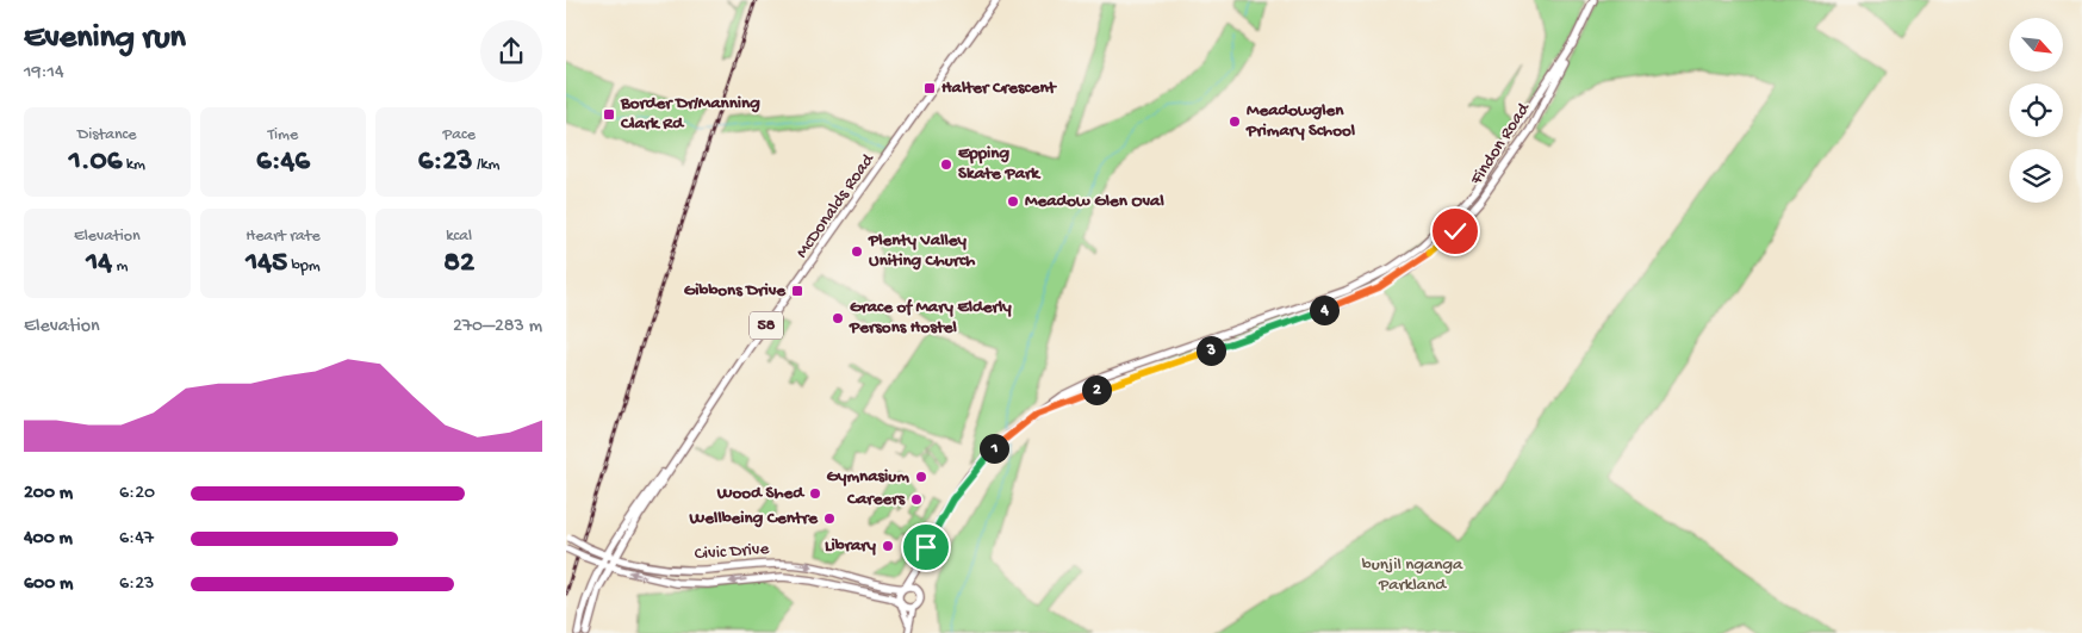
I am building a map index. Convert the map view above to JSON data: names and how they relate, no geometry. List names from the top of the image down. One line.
{"streets":{"main road":["Findon Road","McDonalds Road","58","Civic Drive"]},"crossings":[["Findon Road","Civic Drive"],["McDonalds Road","Civic Drive"]],"parks":["bunjil nganga Parkland"],"places":{"transit":["Halter Crescent","Border Dr/Manning Clark Rd","Gibbons Drive"],"other":["Meadowglen Primary School","Epping Skate Park","Meadow Glen Oval","Plenty Valley Uniting Church","Grace of Mary Elderly Persons Hostel","Gymnasium","Wood Shed","Careers","Wellbeing Centre","Library"]},"north":"bottom right","page":{"heading":["Evening run","19:14"],"stats":[["Distance","1.06 km"],["Time","6:46"],["Pace","6:23 /km"],["Elevation","14 m"],["Heart rate","145 bpm"],["kcal","82"]],"pins":["4","3","2","1"],"chart":["Elevation","270–283 m"],"list":[{"name":"200 m","note":"6:20"},{"name":"400 m","note":"6:47"},{"name":"600 m","note":"6:23"}]}}
